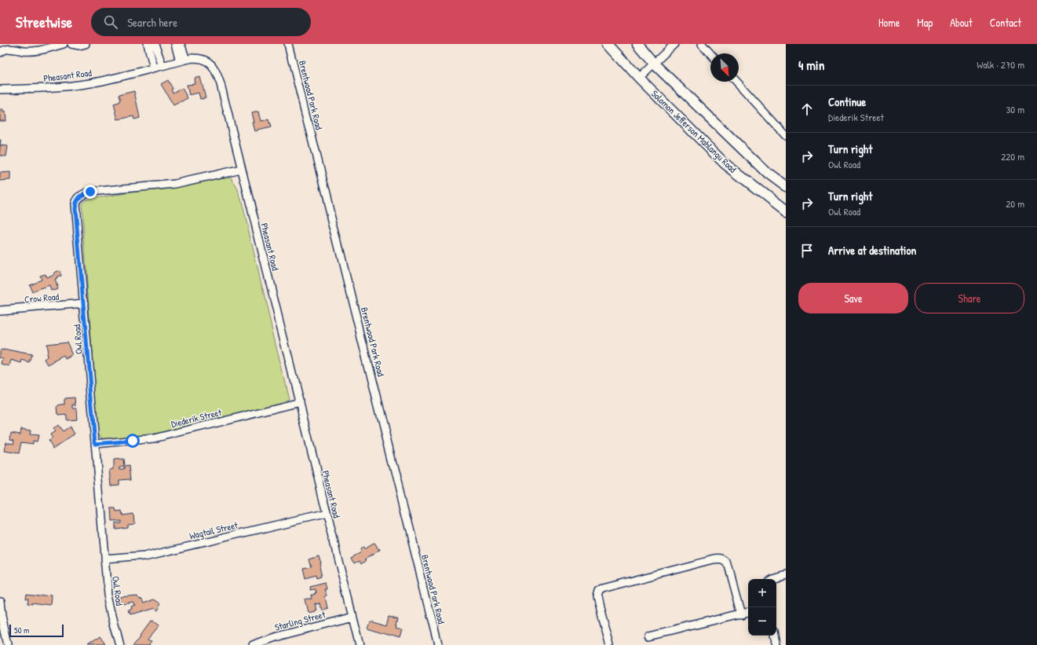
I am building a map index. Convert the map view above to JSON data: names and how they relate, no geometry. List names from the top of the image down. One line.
{"streets":{"main road":["Solomon Jefferson Mahlangu Road"],"street":["Pheasant Road","Brentwood Park Road","Crow Road","Owl Road","Diederik Street","Wagtail Street","Starling Street"]},"crossings":[["Pheasant Road","Owl Road"],["Pheasant Road","Diederik Street"],["Pheasant Road","Wagtail Street"],["Pheasant Road","Starling Street"],["Crow Road","Owl Road"],["Owl Road","Diederik Street"],["Owl Road","Wagtail Street"]],"scale_bar":"50 m","north":"bottom right","page":{"header":"Streetwise","search":"Search here","nav":["Home","Map","About","Contact"],"heading":["4 min","Walk · 270 m"],"list":[["Continue","Diederik Street","30 m"],["Turn right","Owl Road","220 m"],["Turn right","Owl Road","20 m"],"Arrive at destination"],"buttons":["Save","Share"],"map_buttons":["+","−"],"scale":"50 m"}}
